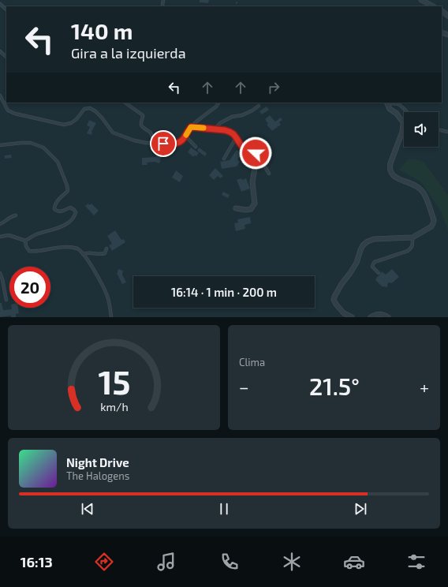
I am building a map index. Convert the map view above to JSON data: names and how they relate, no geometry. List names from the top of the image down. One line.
{"page":{"turn":["140 m","Gira a la izquierda"],"limit":"20","trip":"16:14 · 1 min · 200 m","tile":"Clima","heat":["−","21.5°","+"],"song":["Night Drive","The Halogens"],"tabs":"16:13","gauge":["15","km/h"]}}
